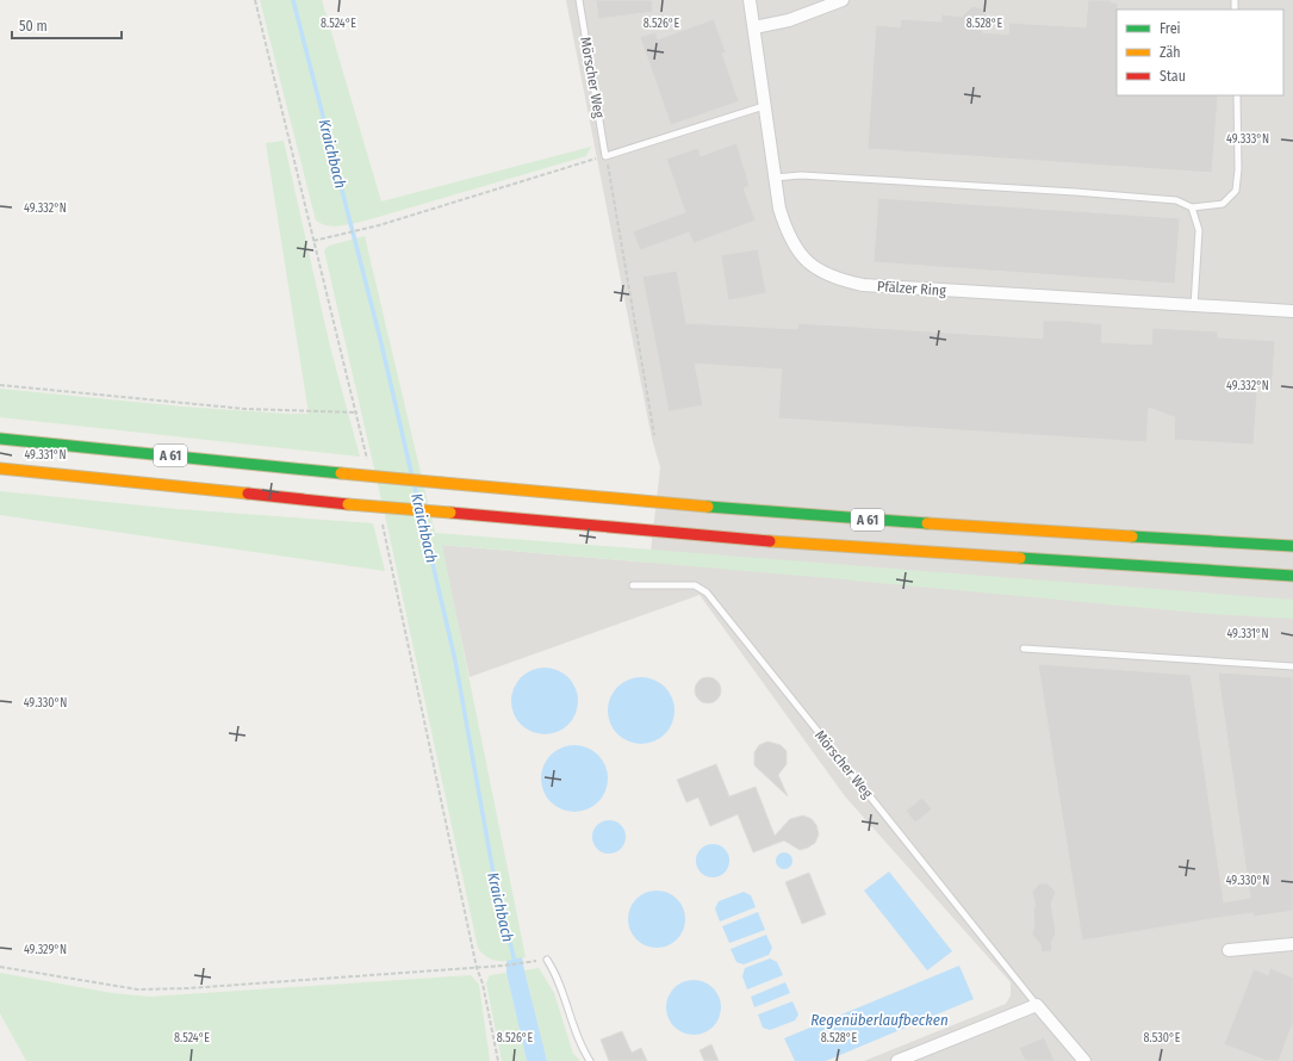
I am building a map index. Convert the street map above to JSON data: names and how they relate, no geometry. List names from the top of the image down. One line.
{"streets":{"highway":["A 61"],"street":["Mörscher Weg","Pfälzer Ring"]},"water":["Kraichbach","Regenüberlaufbecken"],"legend":["Frei","Zäh","Stau"],"scale_bar":"50 m","coordinates":["8.524°E","8.526°E","8.528°E","49.333°N","49.332°N","49.331°N","49.330°N","49.329°N","8.530°E"]}
